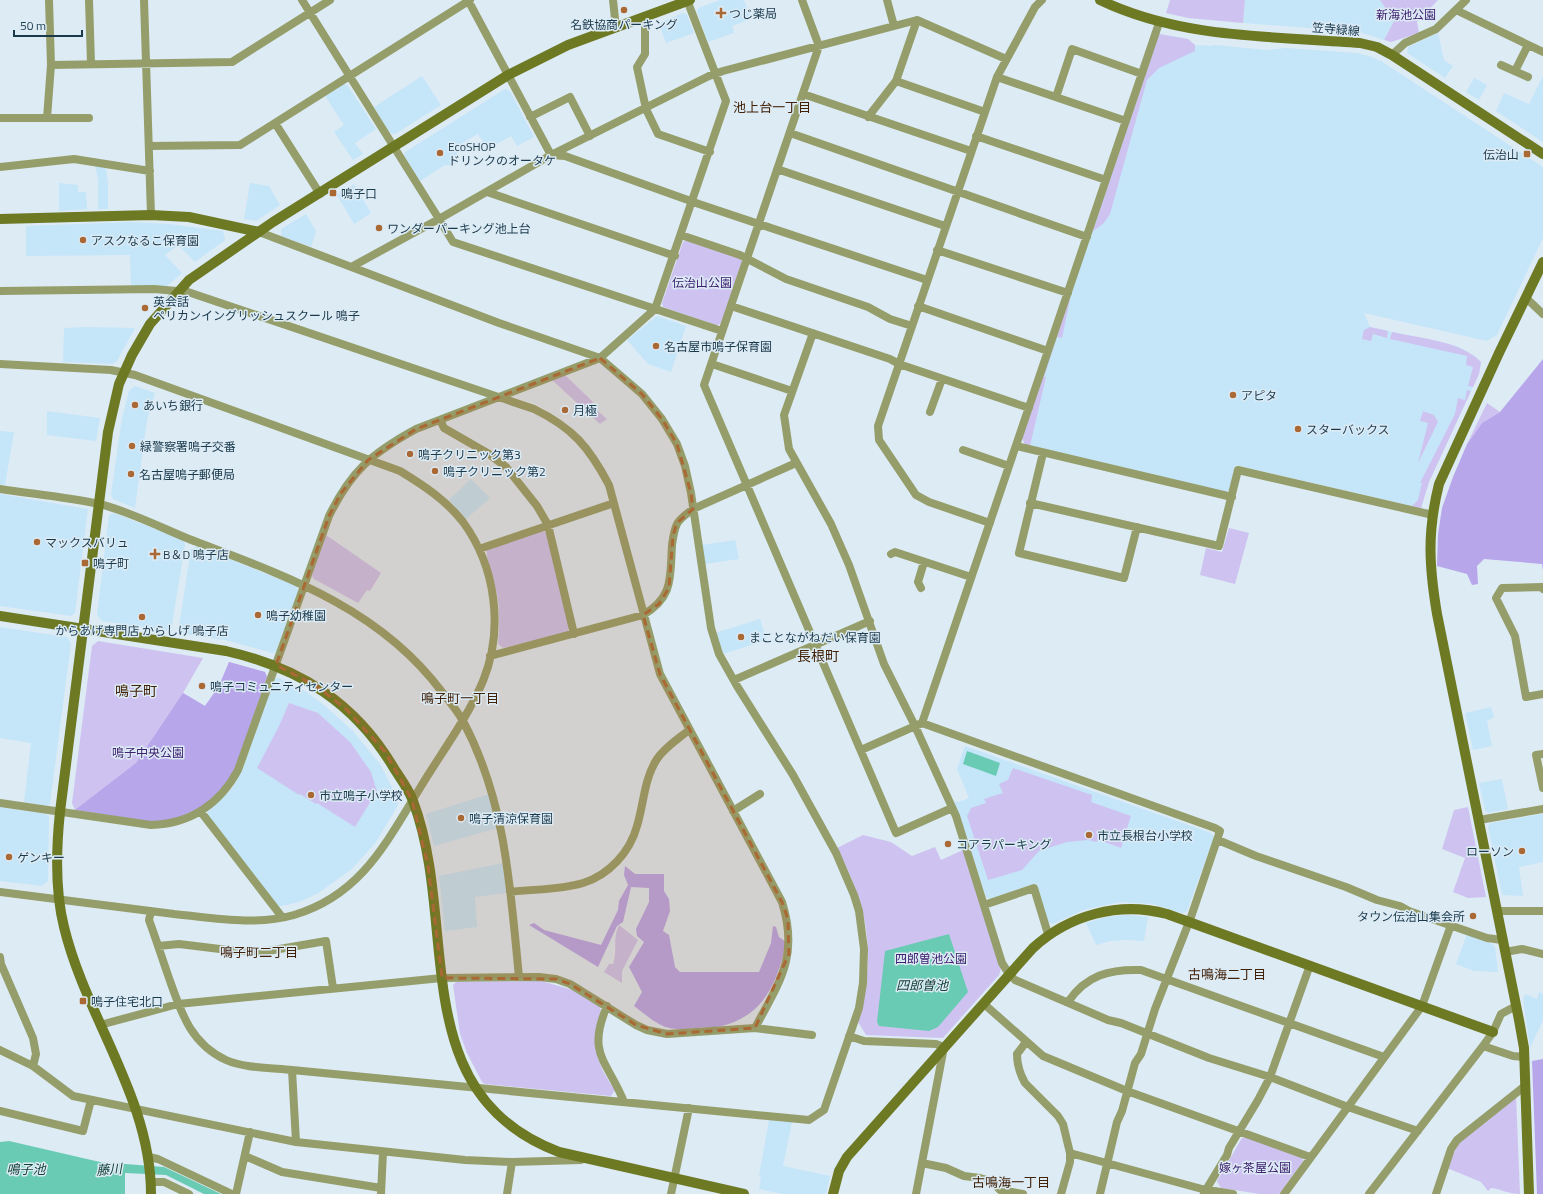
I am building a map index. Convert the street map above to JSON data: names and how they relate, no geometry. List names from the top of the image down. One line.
{"streets":{"street":["笠寺緑線"]},"districts":["池上台一丁目","長根町","鳴子町","鳴子町一丁目","鳴子町二丁目","古鳴海二丁目","古鳴海一丁目"],"water":["四郎曽池","鳴子池","藤川"],"parks":["新海池公園","伝治山公園","鳴子中央公園","四郎曽池公園","嫁ヶ茶屋公園"],"places":{"other":["名鉄協商パーキング","EcoSHOP ドリンクのオータケ","ワンダーパーキング池上台","アスクなるこ保育園","英会話 ペリカンイングリッシュスクール 鳴子","名古屋市鳴子保育園","アピタ","あいち銀行","月極","スターバックス","緑警察署鳴子交番","鳴子クリニック第3","鳴子クリニック第2","名古屋鳴子郵便局","マックスバリュ","鳴子幼稚園","からあげ専門店 からしげ 鳴子店","まことながねだい保育園","鳴子コミュニティセンター","市立鳴子小学校","鳴子清涼保育園","市立長根台小学校","コアラパーキング","ローソン","ゲンキー","タウン伝治山集会所"],"health":["つじ薬局","B＆D 鳴子店"],"transit":["伝治山","鳴子口","鳴子町","鳴子住宅北口"]},"scale_bar":"50 m"}
